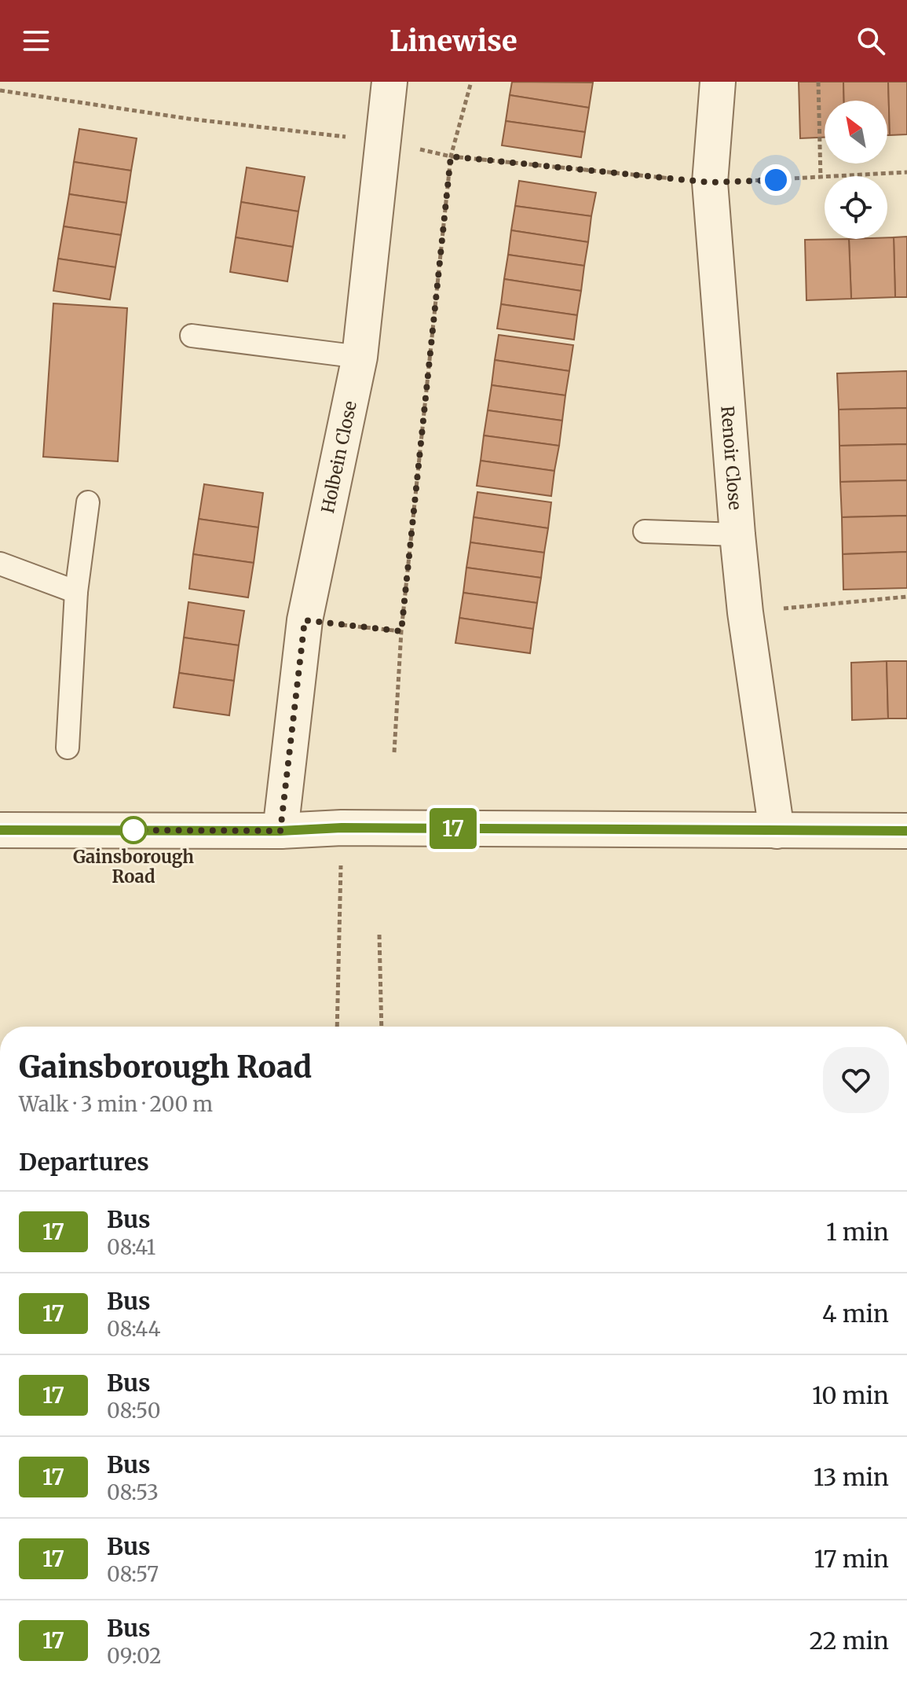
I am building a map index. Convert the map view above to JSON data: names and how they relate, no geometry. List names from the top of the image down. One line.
{"streets":{"street":["Holbein Close","Renoir Close"]},"places":["Gainsborough Road"],"lines":["bus line 17"],"north":"top left","page":{"header":"Linewise","on_map":"17","heading":[["Gainsborough Road","Walk · 3 min · 200 m"],"Departures"],"list":[{"mark":"17","name":"Bus","note":"08:41","value":"1 min"},{"mark":"17","name":"Bus","note":"08:44","value":"4 min"},{"mark":"17","name":"Bus","note":"08:50","value":"10 min"},{"mark":"17","name":"Bus","note":"08:53","value":"13 min"},{"mark":"17","name":"Bus","note":"08:57","value":"17 min"},{"mark":"17","name":"Bus","note":"09:02","value":"22 min"}]}}
